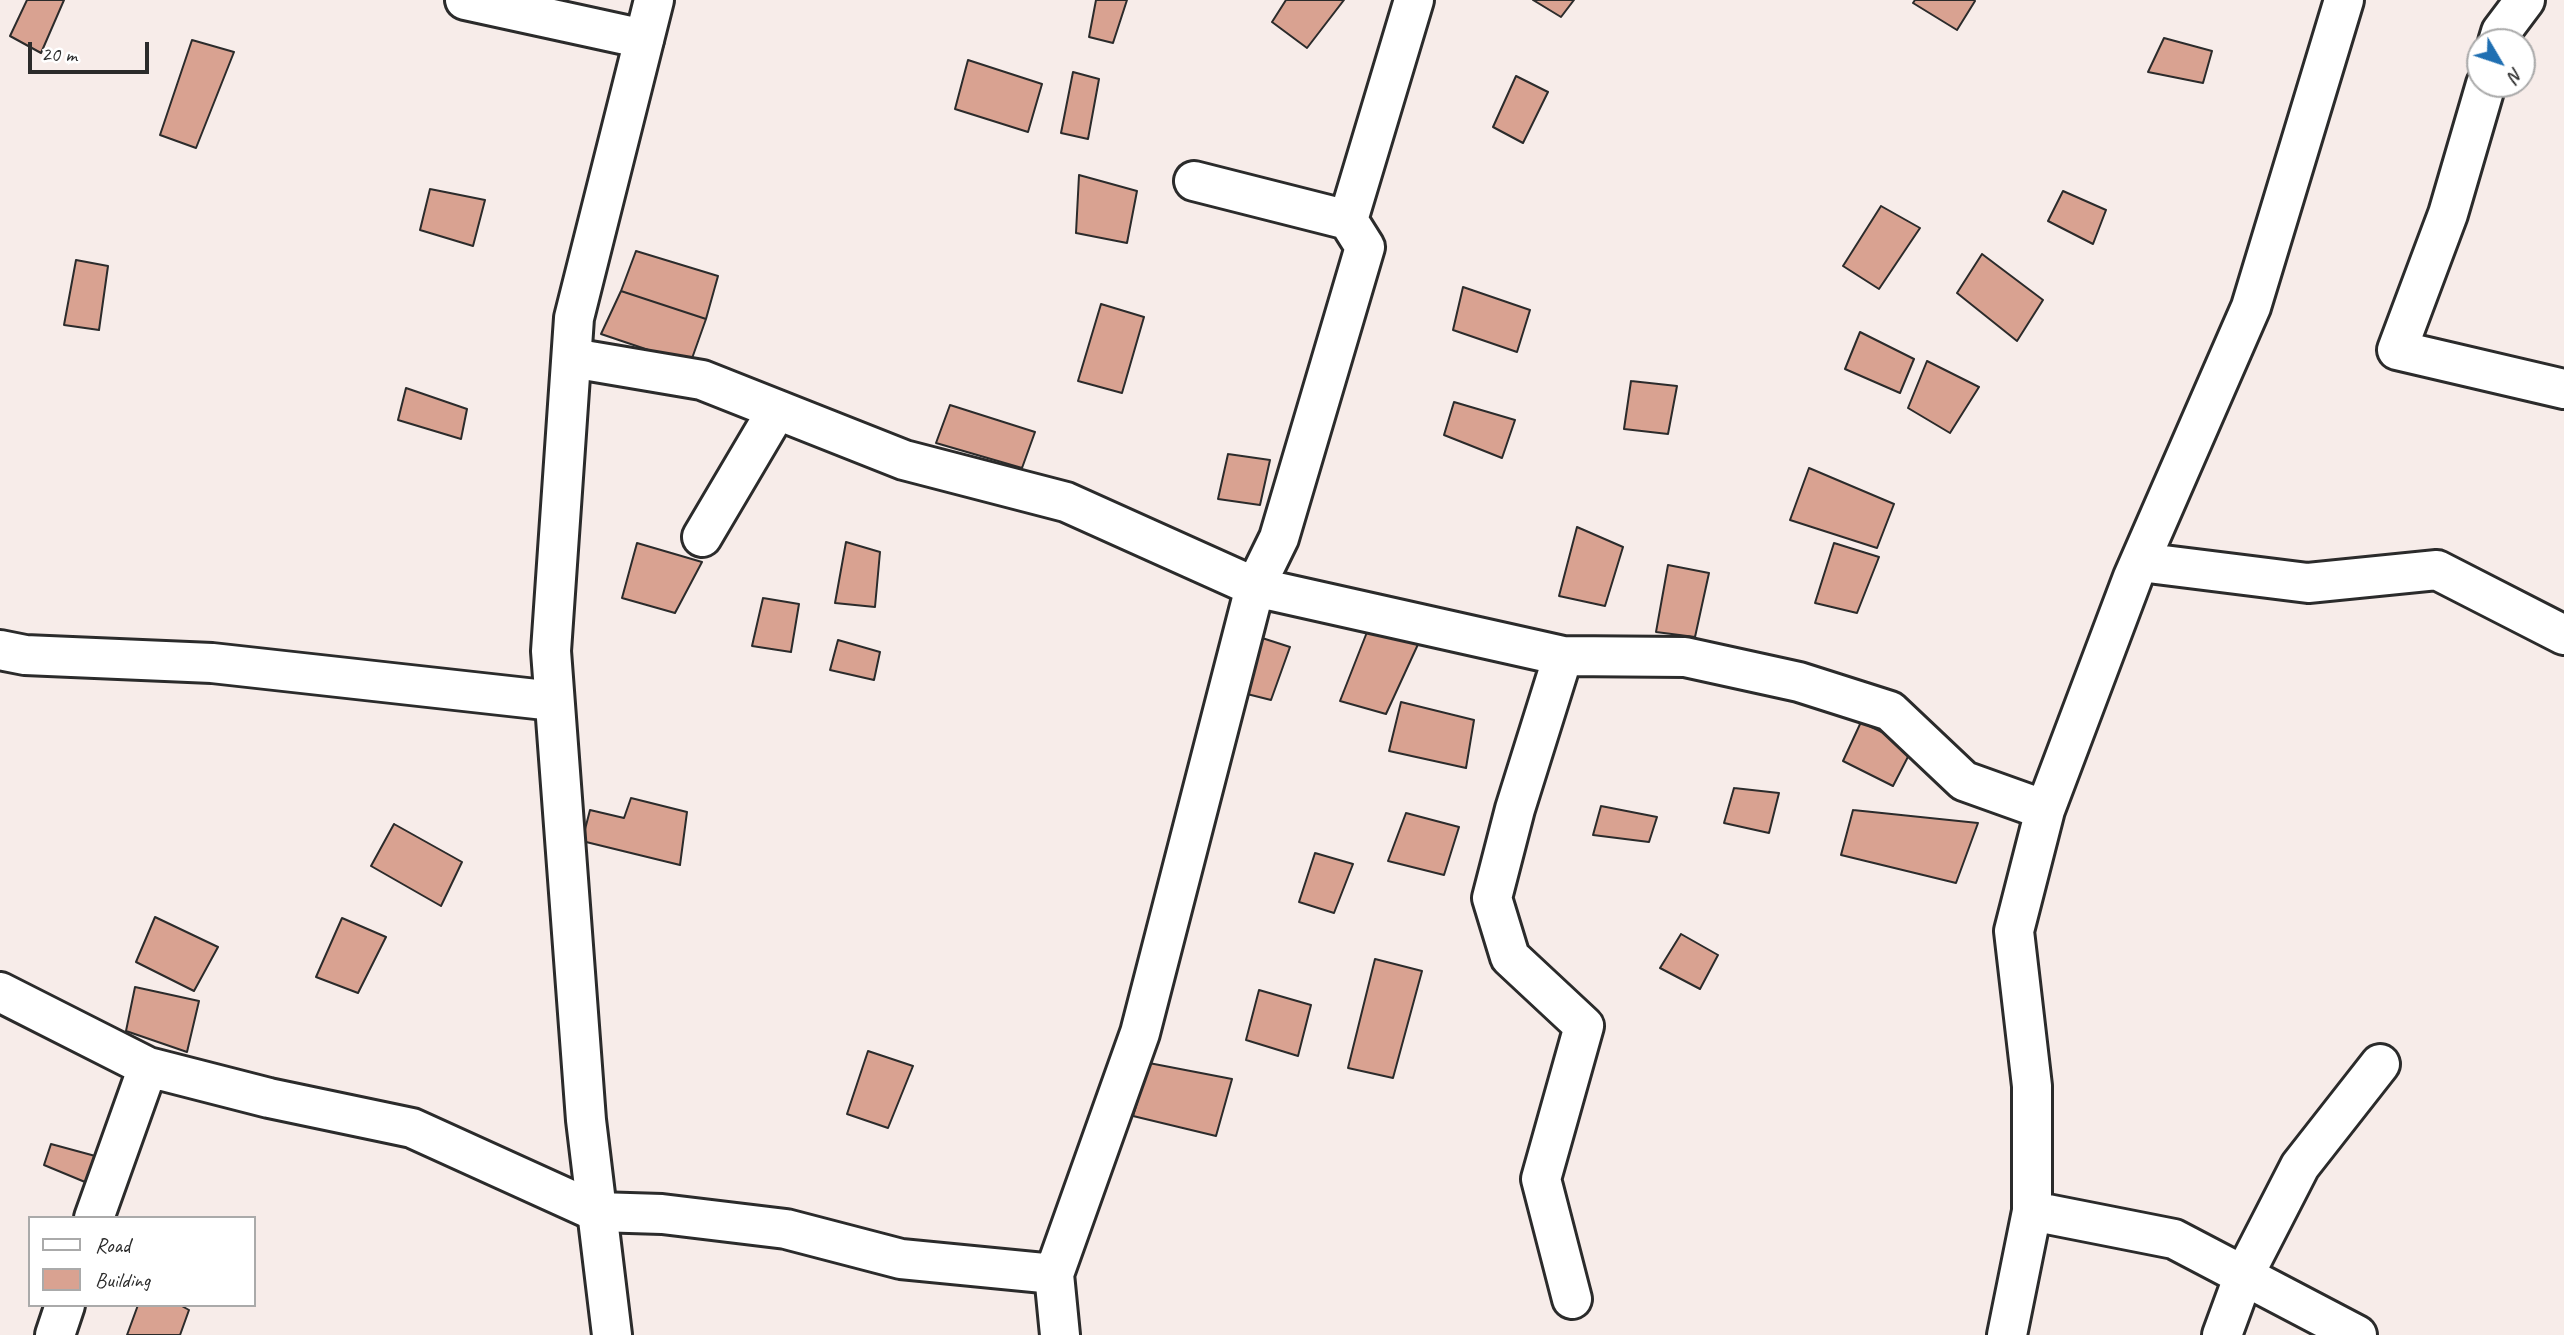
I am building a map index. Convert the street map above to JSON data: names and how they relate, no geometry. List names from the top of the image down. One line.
{"legend":["Road","Building"],"scale_bar":"20 m","north":"bottom right"}
